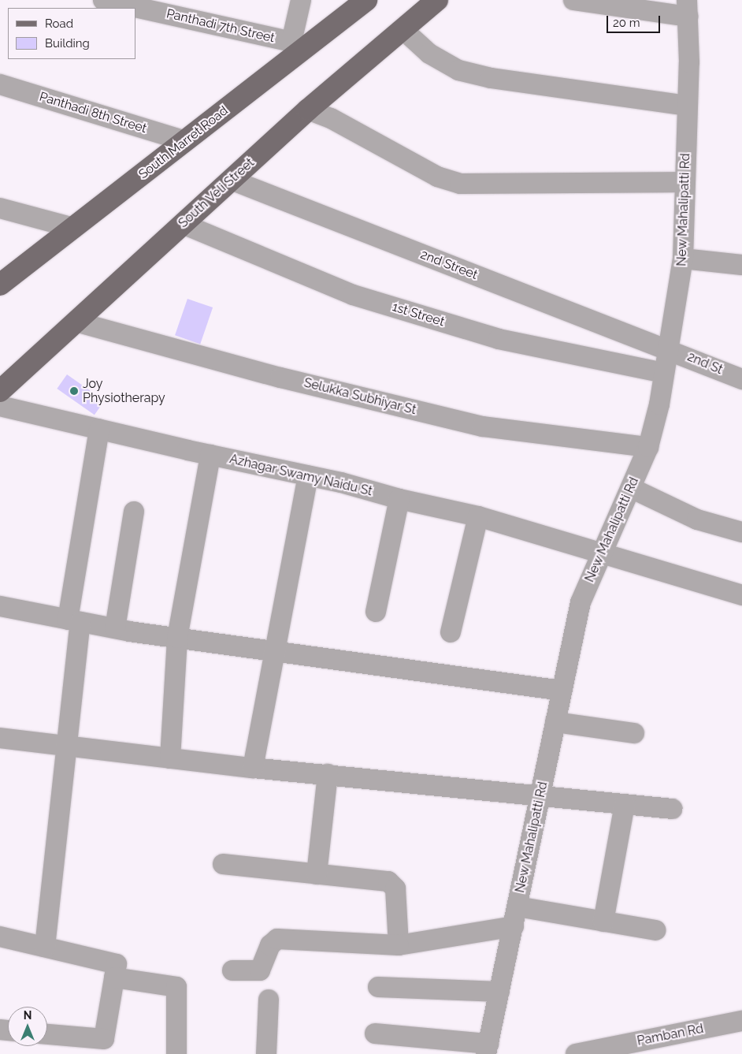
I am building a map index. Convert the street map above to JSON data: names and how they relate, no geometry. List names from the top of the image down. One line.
{"streets":{"main road":["South Marret Road","South Veli Street"],"street":["Panthadi 7th Street","Panthadi 8th Street","New Mahalipatti Rd","2nd Street","1st Street","2nd St","Selukka Subhiyar St","Azhagar Swamy Naidu St","Pamban Rd"]},"crossings":[["Panthadi 7th Street","South Marret Road"],["Panthadi 8th Street","South Marret Road"],["South Veli Street","2nd Street"],["South Veli Street","1st Street"],["South Veli Street","Selukka Subhiyar St"],["New Mahalipatti Rd","2nd Street"],["New Mahalipatti Rd","1st Street"],["New Mahalipatti Rd","2nd St"],["New Mahalipatti Rd","Selukka Subhiyar St"],["New Mahalipatti Rd","Azhagar Swamy Naidu St"],["2nd Street","2nd St"]],"places":["Joy Physiotherapy"],"legend":["Road","Building"],"scale_bar":"20 m","north":"top"}
